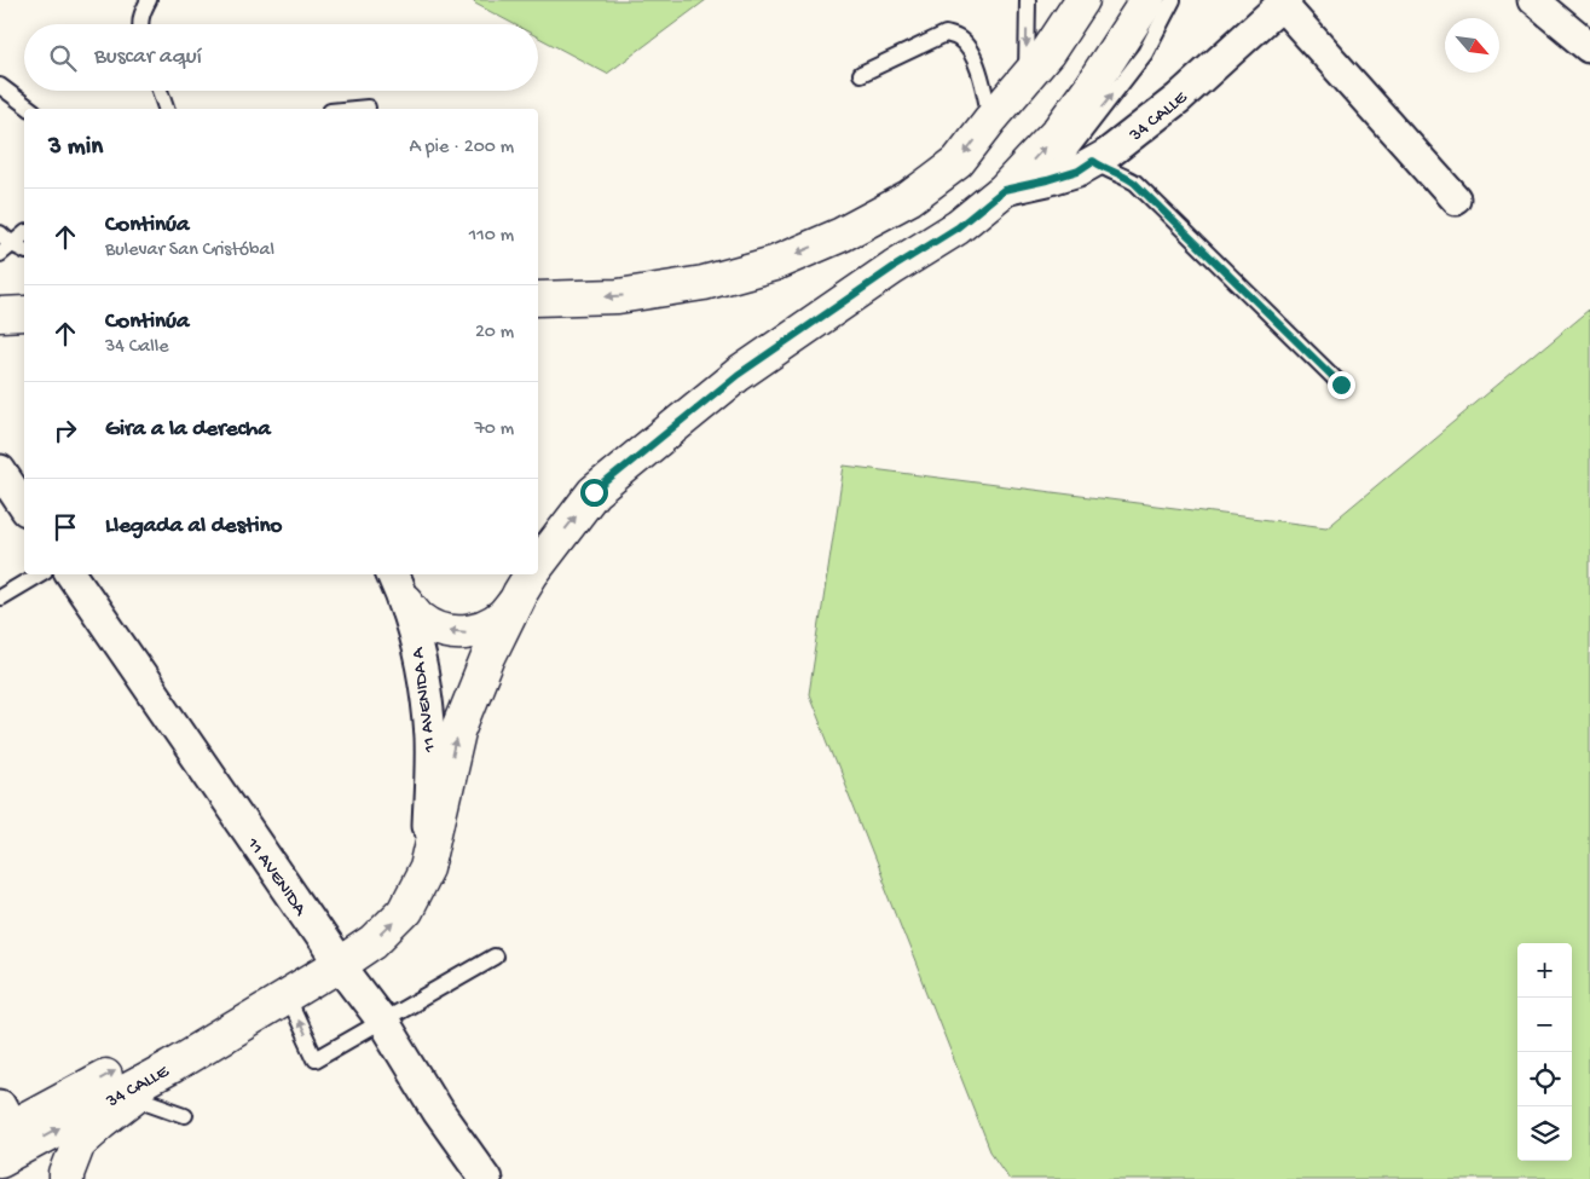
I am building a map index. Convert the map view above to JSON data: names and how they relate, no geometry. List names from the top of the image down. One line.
{"streets":{"main road":["34 CALLE"],"street":["11 AVENIDA A","11 AVENIDA"]},"crossings":[["34 CALLE","11 AVENIDA A"],["34 CALLE","11 AVENIDA"]],"one_way":["34 CALLE"],"north":"bottom right","page":{"search":"Buscar aquí","heading":["3 min","A pie · 200 m"],"list":[["Continúa","Bulevar San Cristóbal","110 m"],["Continúa","34 Calle","20 m"],["Gira a la derecha","70 m"],"Llegada al destino"],"map_buttons":["+","−"]}}
